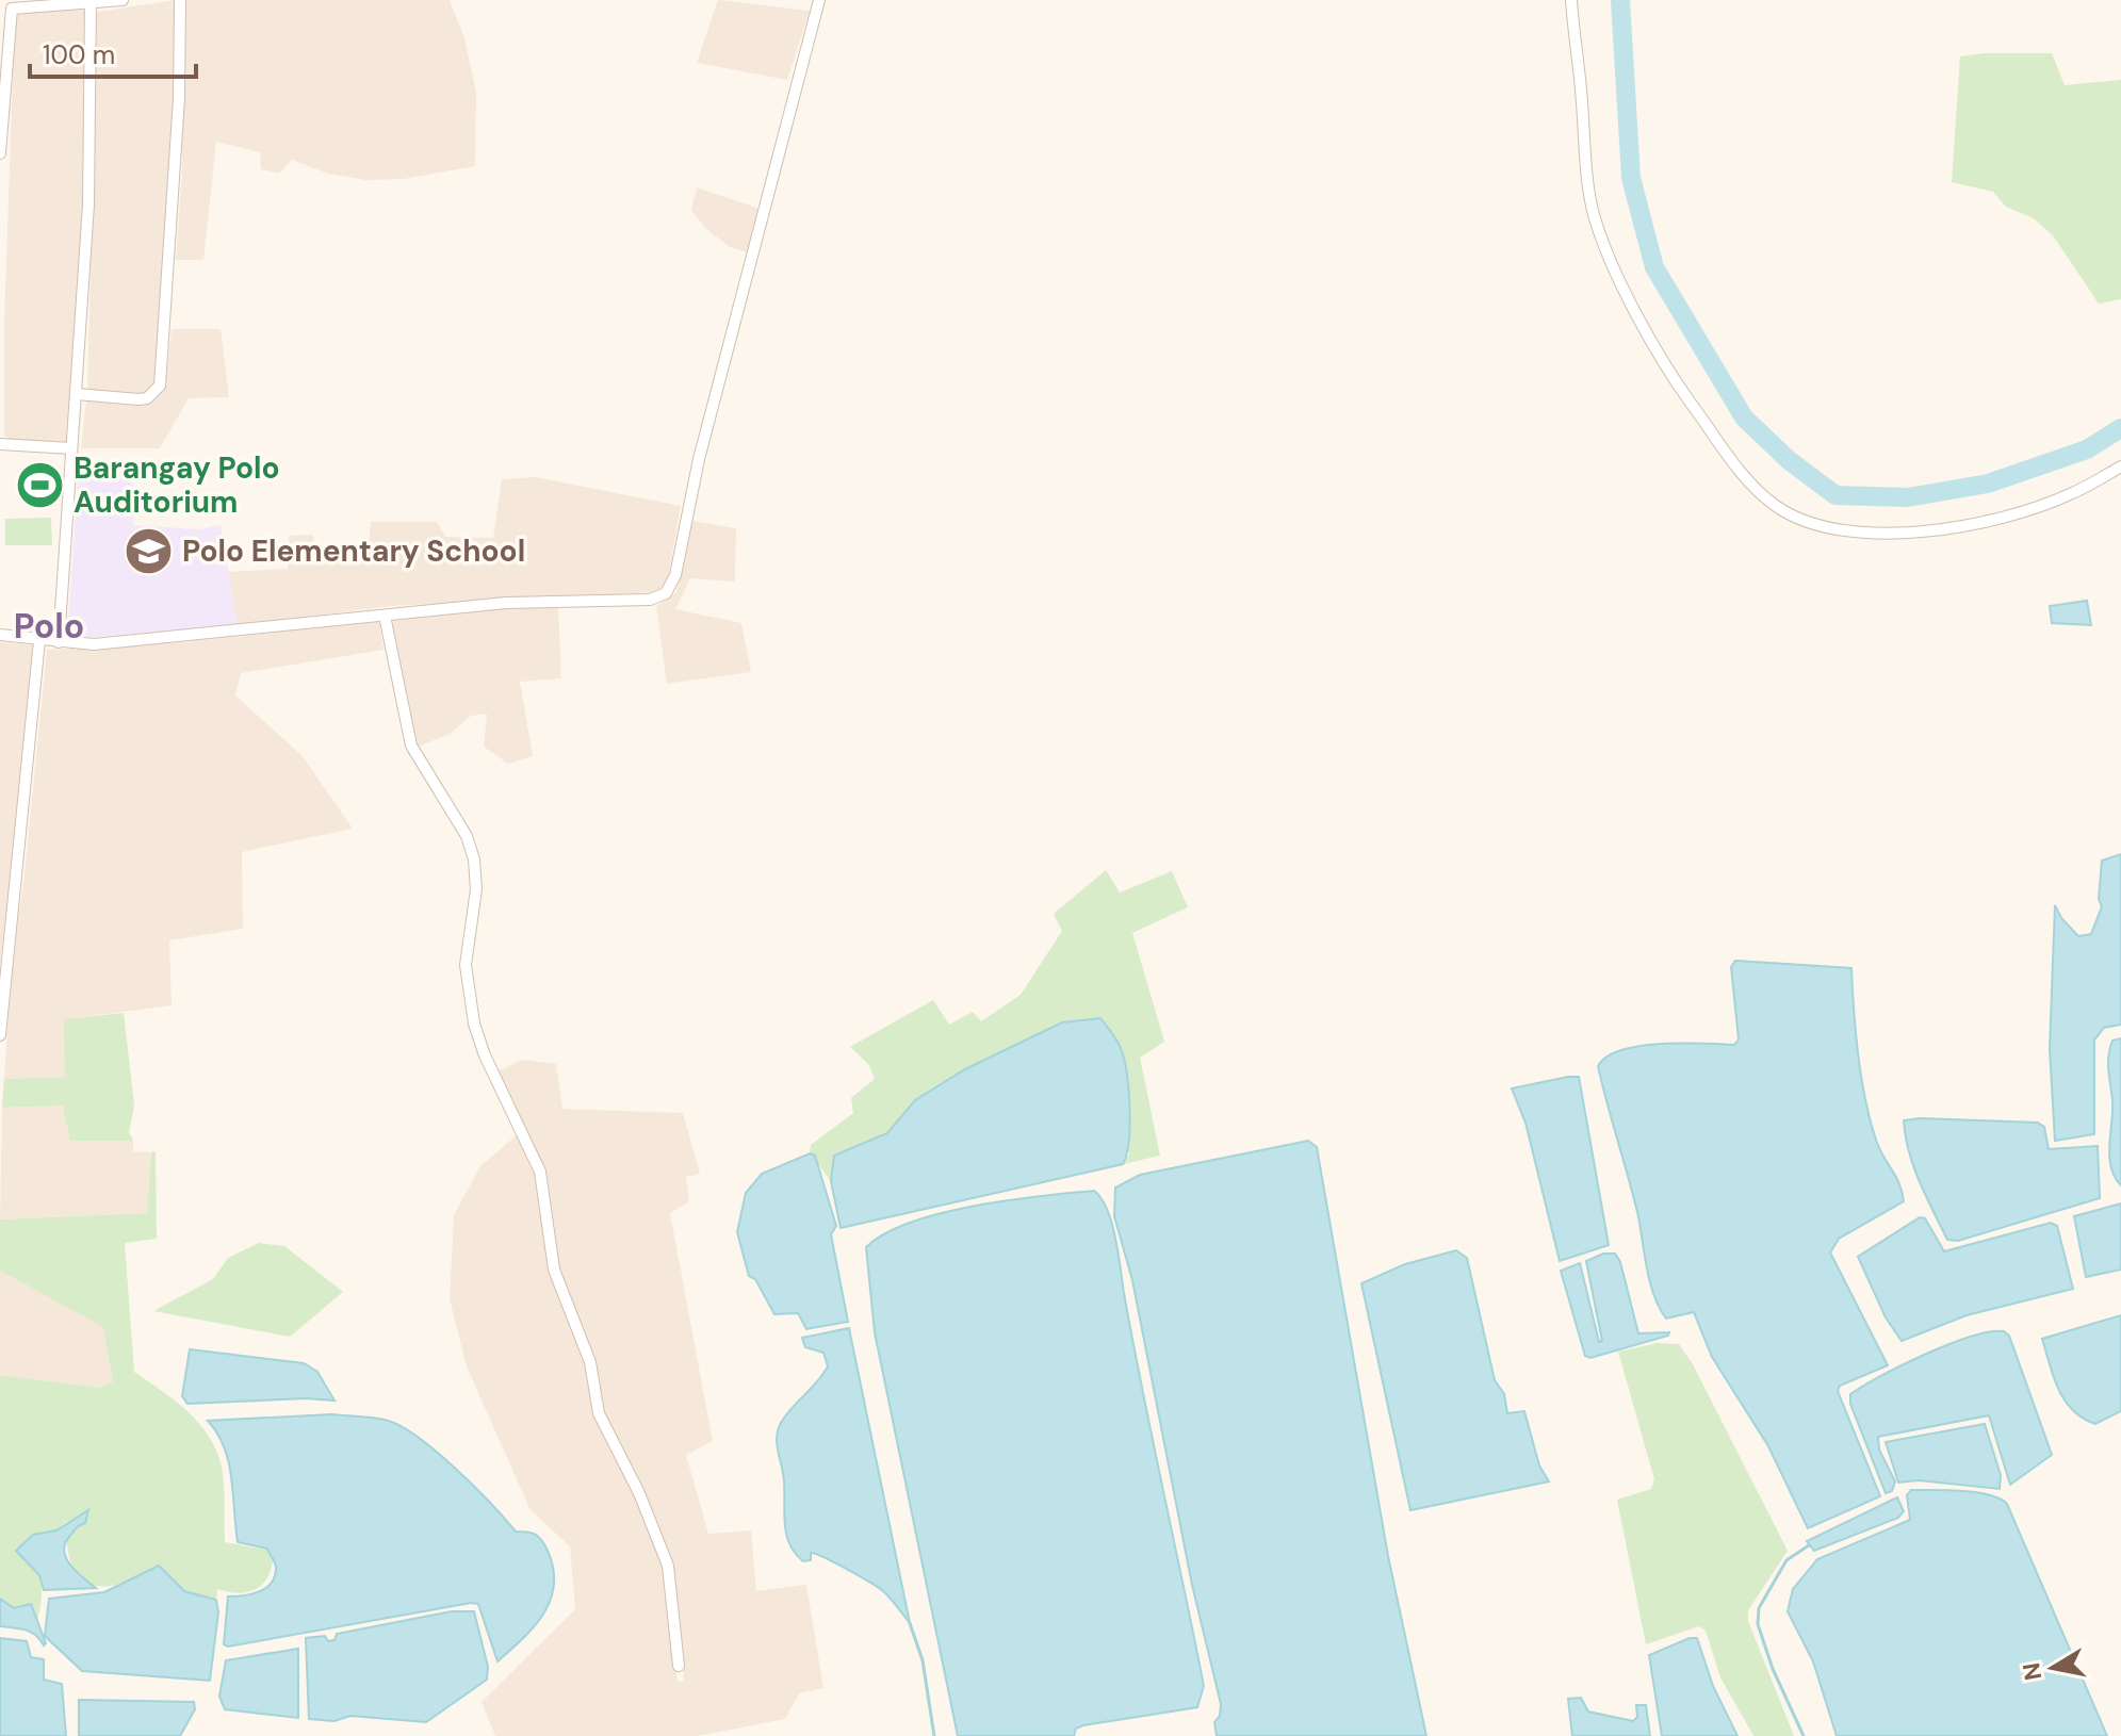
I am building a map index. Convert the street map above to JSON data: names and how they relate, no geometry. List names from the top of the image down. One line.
{"districts":["Polo"],"places":{"sports":["Barangay Polo Auditorium"],"school or university":["Polo Elementary School"]},"scale_bar":"100 m","north":"left"}
